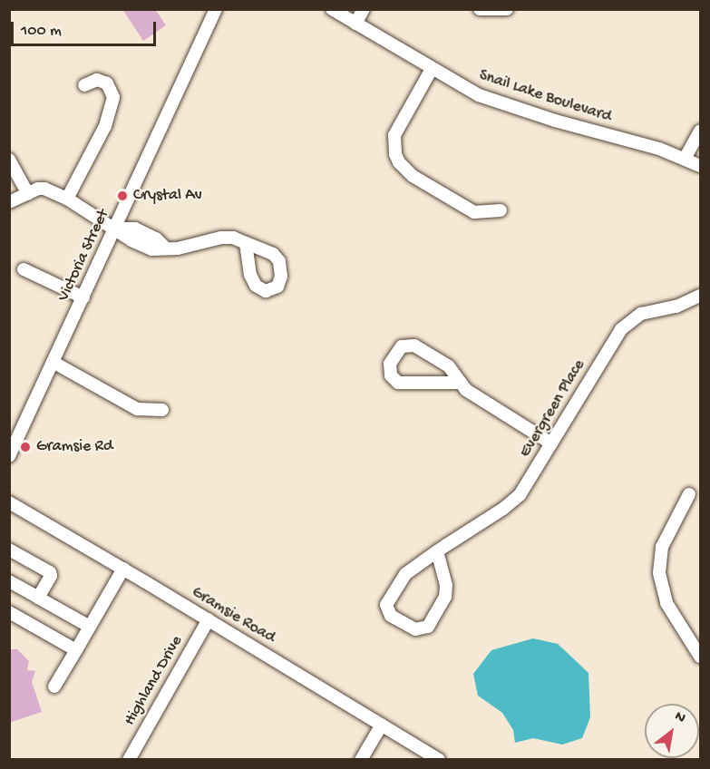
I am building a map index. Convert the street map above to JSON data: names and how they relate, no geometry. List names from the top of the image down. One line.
{"streets":{"street":["Snail Lake Boulevard","Victoria Street","Evergreen Place","Gramsie Road","Highland Drive"]},"crossings":[["Gramsie Road","Highland Drive"]],"places":["Crystal Av","Gramsie Rd"],"scale_bar":"100 m","north":"top right"}
